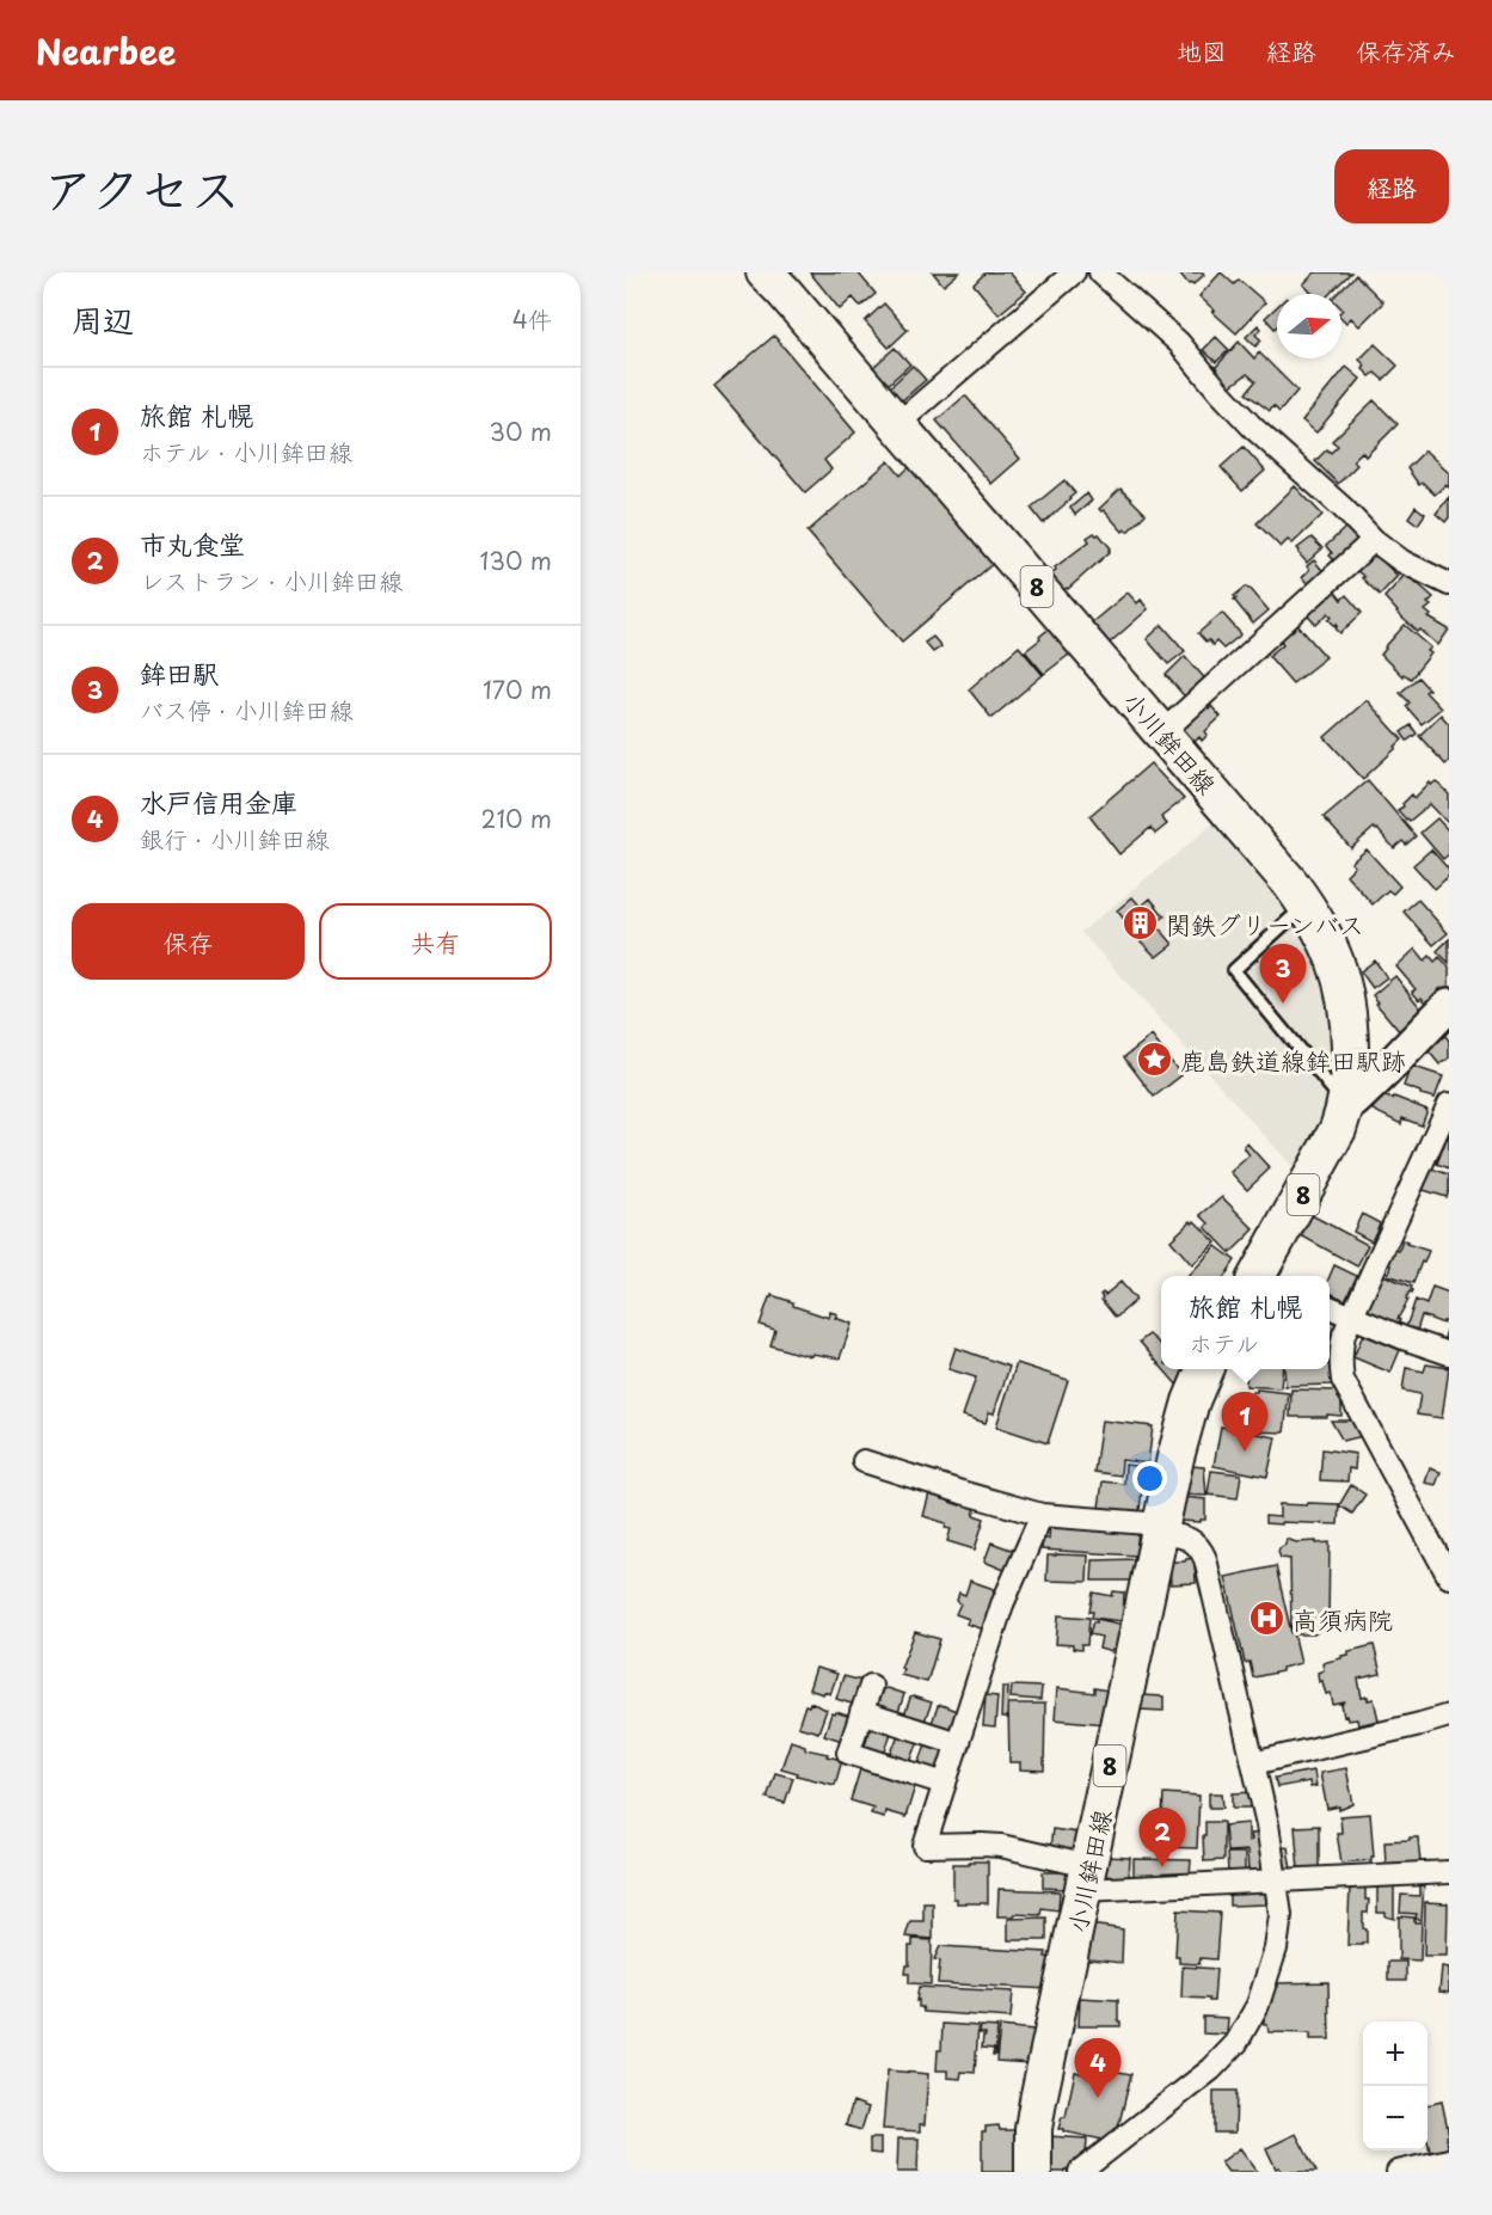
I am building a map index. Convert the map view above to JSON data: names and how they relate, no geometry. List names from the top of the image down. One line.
{"streets":{"main road":["8","小川鉾田線"]},"places":{"building":["関鉄グリーンバス"],"place":["鹿島鉄道線鉾田駅跡"],"hospital":["高須病院"]},"north":"right","page":{"header":"Nearbee","nav":["地図","経路","保存済み"],"title":"アクセス","buttons":["経路",["保存","共有"]],"heading":["周辺","4件"],"list":[{"mark":"1","name":"旅館 札幌","note":"ホテル · 小川鉾田線","value":"30 m"},{"mark":"2","name":"市丸食堂","note":"レストラン · 小川鉾田線","value":"130 m"},{"mark":"3","name":"鉾田駅","note":"バス停 · 小川鉾田線","value":"170 m"},{"mark":"4","name":"水戸信用金庫","note":"銀行 · 小川鉾田線","value":"210 m"}],"pins":["3","1","2","4"],"popup":["旅館 札幌","ホテル"],"map_buttons":["+","−"]}}
